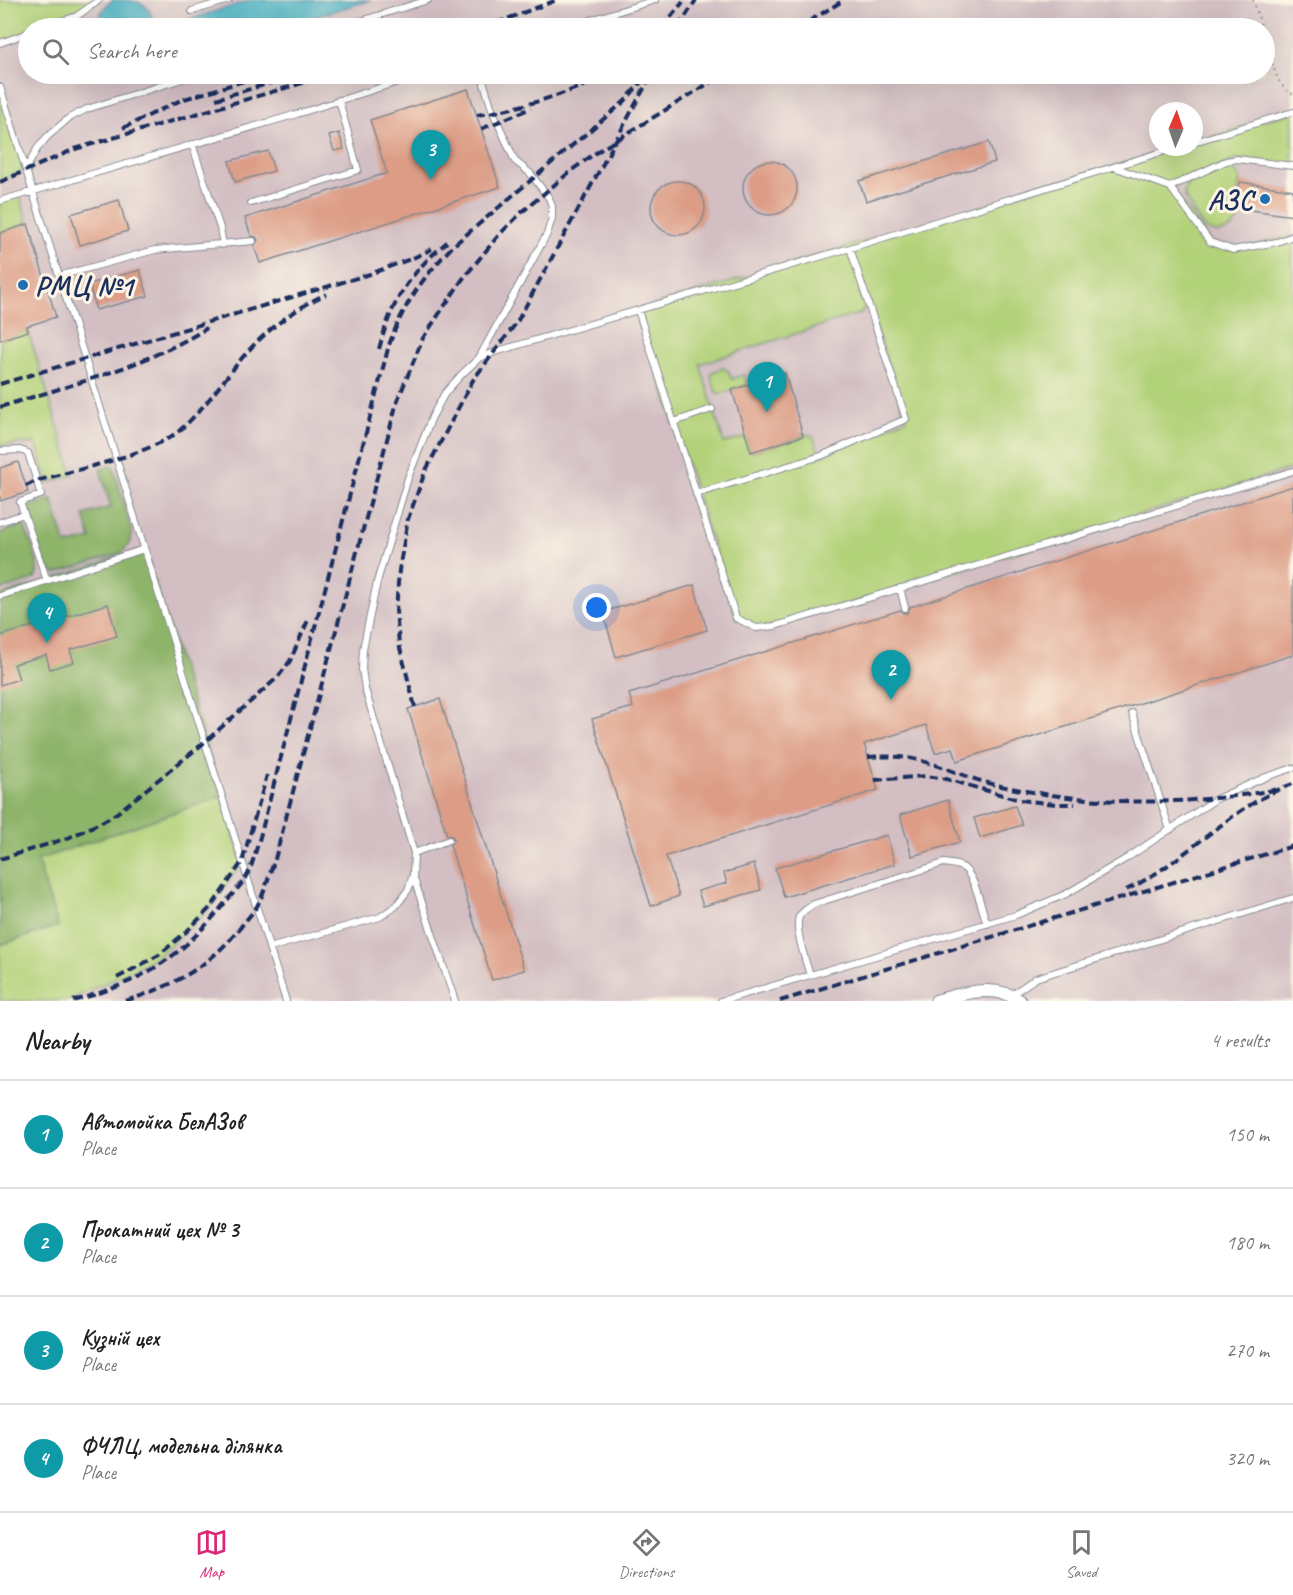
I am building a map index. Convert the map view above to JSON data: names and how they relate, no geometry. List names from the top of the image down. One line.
{"places":["АЗС","РМЦ №1"],"north":"top","page":{"search":"Search here","pins":["3","1","4","2"],"heading":["Nearby","4 results"],"list":[{"mark":"1","name":"Автомойка БелАЗов","note":"Place","value":"150 m"},{"mark":"2","name":"Прокатний цех № 3","note":"Place","value":"180 m"},{"mark":"3","name":"Кузній цех","note":"Place","value":"270 m"},{"mark":"4","name":"ФЧЛЦ, модельна ділянка","note":"Place","value":"320 m"}],"nav":["Map","Directions","Saved"]}}
